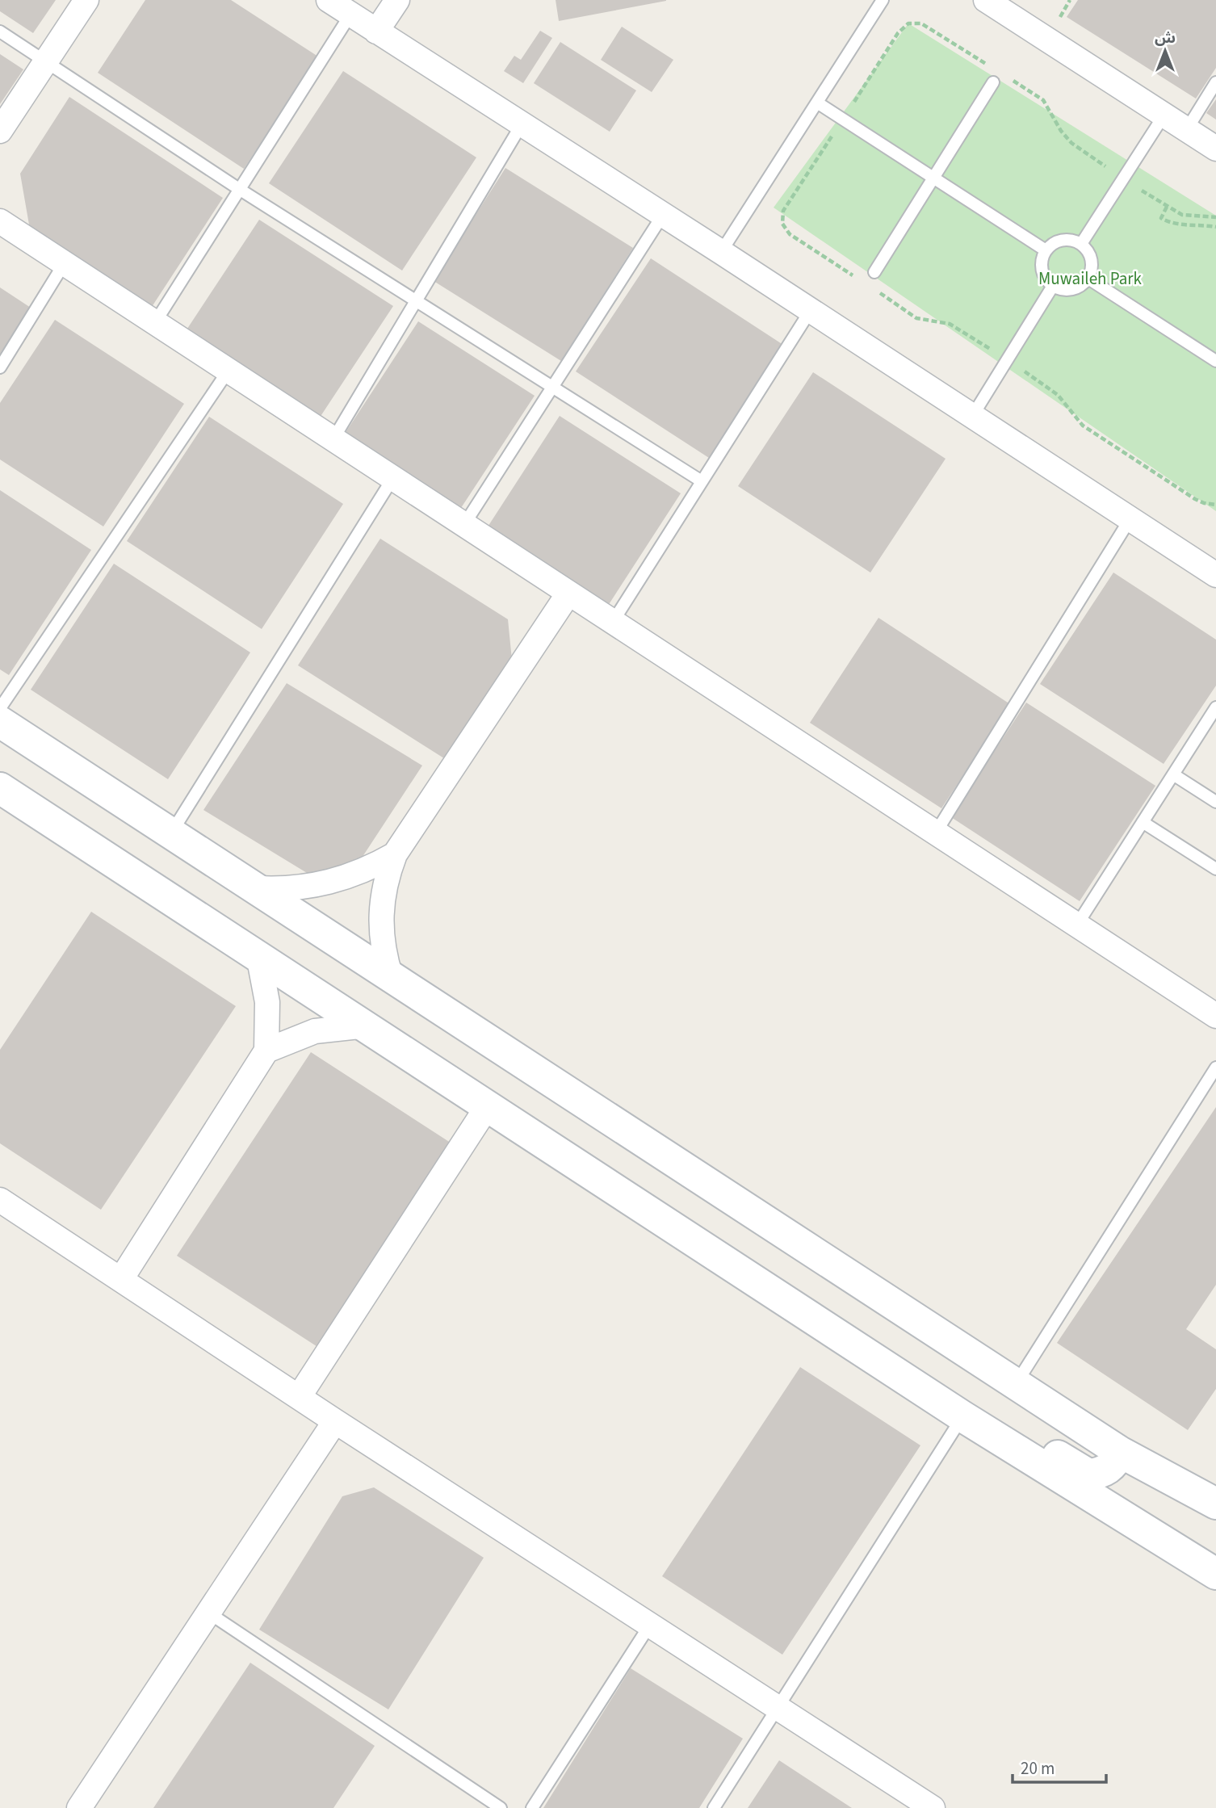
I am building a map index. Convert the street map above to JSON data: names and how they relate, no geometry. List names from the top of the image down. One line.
{"parks":["Muwaileh Park"],"scale_bar":"20 m","north":"top"}
